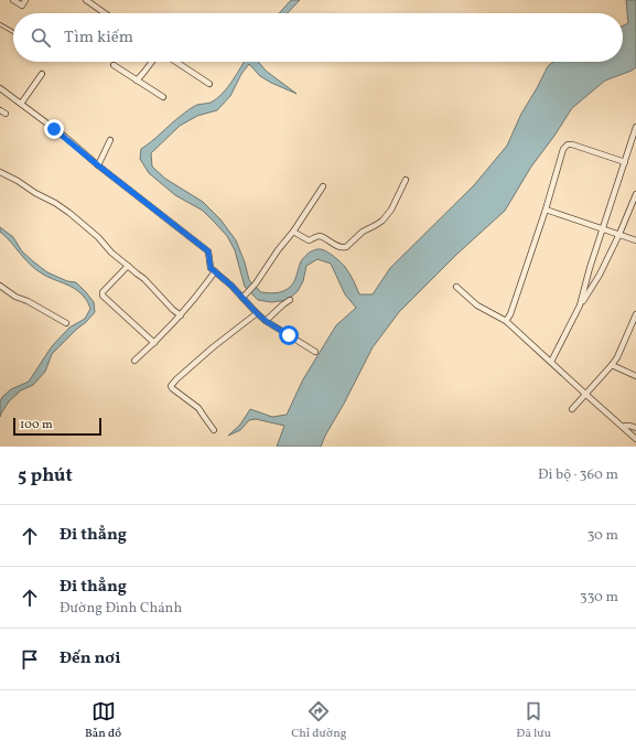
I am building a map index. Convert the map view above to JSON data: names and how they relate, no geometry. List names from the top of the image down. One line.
{"scale_bar":"100 m","page":{"search":"Tìm kiếm","scale":"100 m","heading":["5 phút","Đi bộ · 360 m"],"list":[["Đi thẳng","30 m"],["Đi thẳng","Đường Đình Chánh","330 m"],"Đến nơi"],"nav":["Bản đồ","Chỉ đường","Đã lưu"]}}
